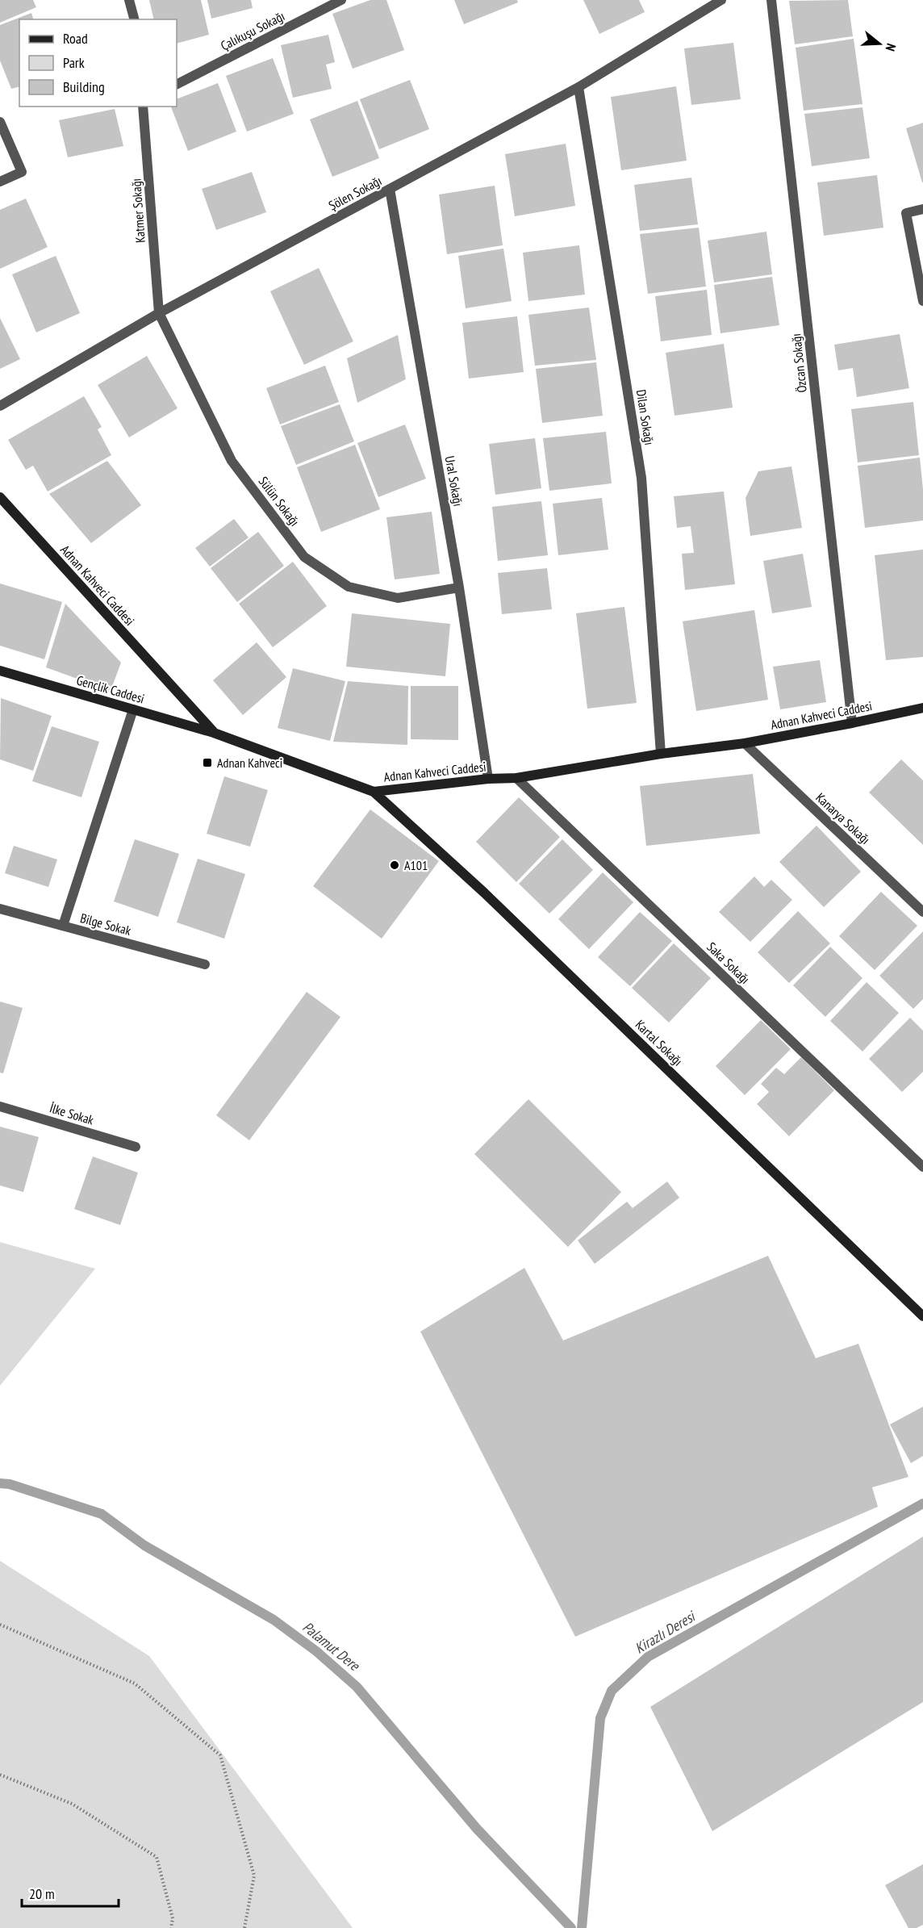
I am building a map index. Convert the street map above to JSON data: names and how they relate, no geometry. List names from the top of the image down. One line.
{"streets":{"main road":["Adnan Kahveci Caddesi","Gençlik Caddesi","Kartal Sokağı"],"street":["Çalıkuşu Sokağı","Şölen Sokağı","Katmer Sokağı","Özcan Sokağı","Dilan Sokağı","Ural Sokağı","Sülün Sokağı","Kanarya Sokağı","Bilge Sokak","Saka Sokağı","İlke Sokak"]},"crossings":[["Şölen Sokağı","Katmer Sokağı"],["Şölen Sokağı","Dilan Sokağı"],["Şölen Sokağı","Ural Sokağı"],["Şölen Sokağı","Sülün Sokağı"],["Katmer Sokağı","Sülün Sokağı"],["Özcan Sokağı","Adnan Kahveci Caddesi"],["Dilan Sokağı","Adnan Kahveci Caddesi"],["Ural Sokağı","Sülün Sokağı"],["Ural Sokağı","Adnan Kahveci Caddesi"],["Adnan Kahveci Caddesi","Gençlik Caddesi"],["Adnan Kahveci Caddesi","Kanarya Sokağı"],["Adnan Kahveci Caddesi","Saka Sokağı"],["Adnan Kahveci Caddesi","Kartal Sokağı"]],"water":["Kirazlı Deresi","Palamut Dere"],"places":{"transit":["Adnan Kahveci"],"other":["A101"]},"legend":["Road","Park","Building"],"scale_bar":"20 m","north":"right"}
